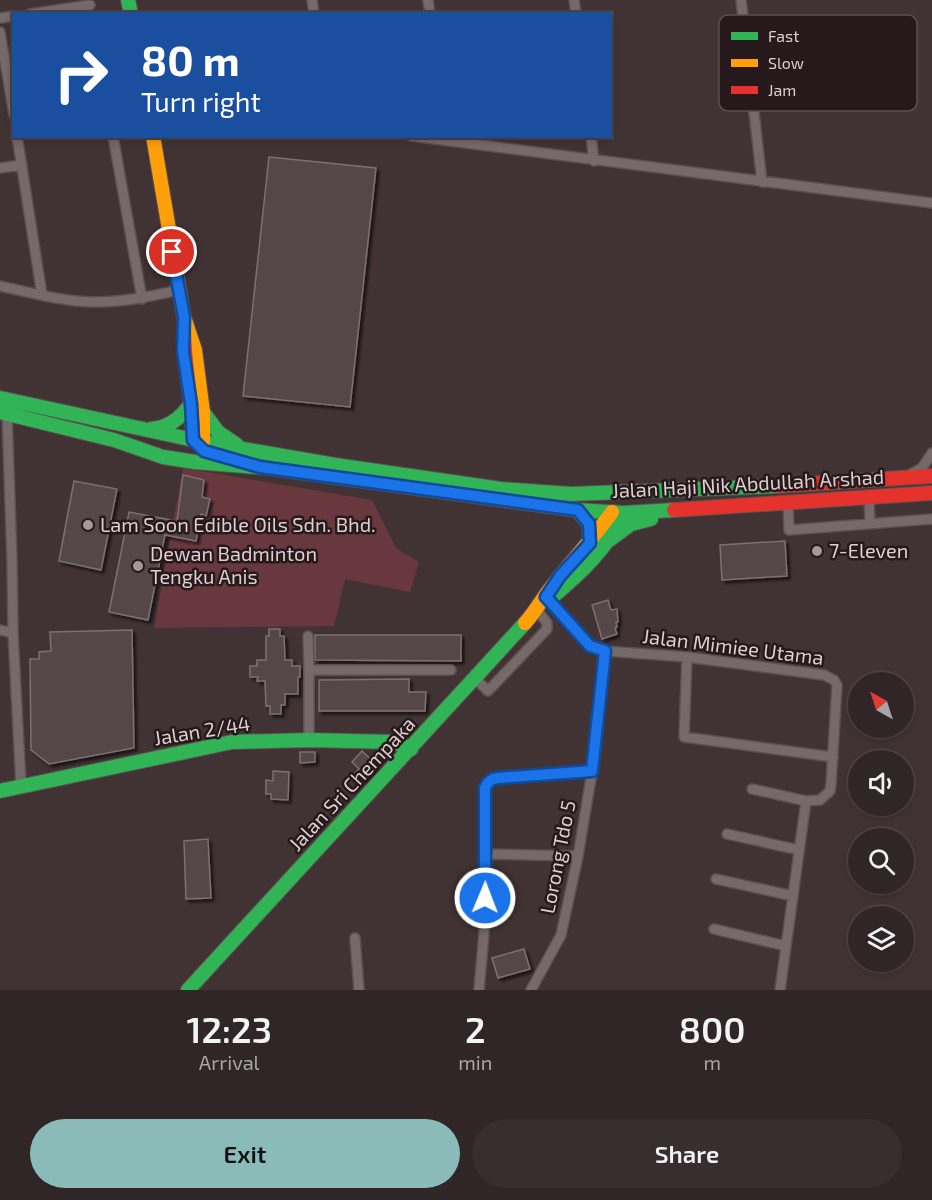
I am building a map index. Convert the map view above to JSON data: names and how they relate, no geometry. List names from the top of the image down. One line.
{"streets":{"main road":["Jalan Haji Nik Abdullah Arshad","Jalan 2/44","Jalan Sri Chempaka"],"street":["Jalan Mimiee Utama","Lorong Tdo 5"]},"crossings":[["Jalan Mimiee Utama","Jalan Sri Chempaka"],["Jalan Mimiee Utama","Lorong Tdo 5"],["Jalan 2/44","Jalan Sri Chempaka"]],"places":["Lam Soon Edible Oils Sdn. Bhd.","7-Eleven","Dewan Badminton Tengku Anis"],"legend":["Fast","Slow","Jam"],"north":"top left","page":{"turn":["80 m","Turn right"],"eta":["12:23","Arrival","2","min","800","m"],"buttons":["Exit","Share"]}}
